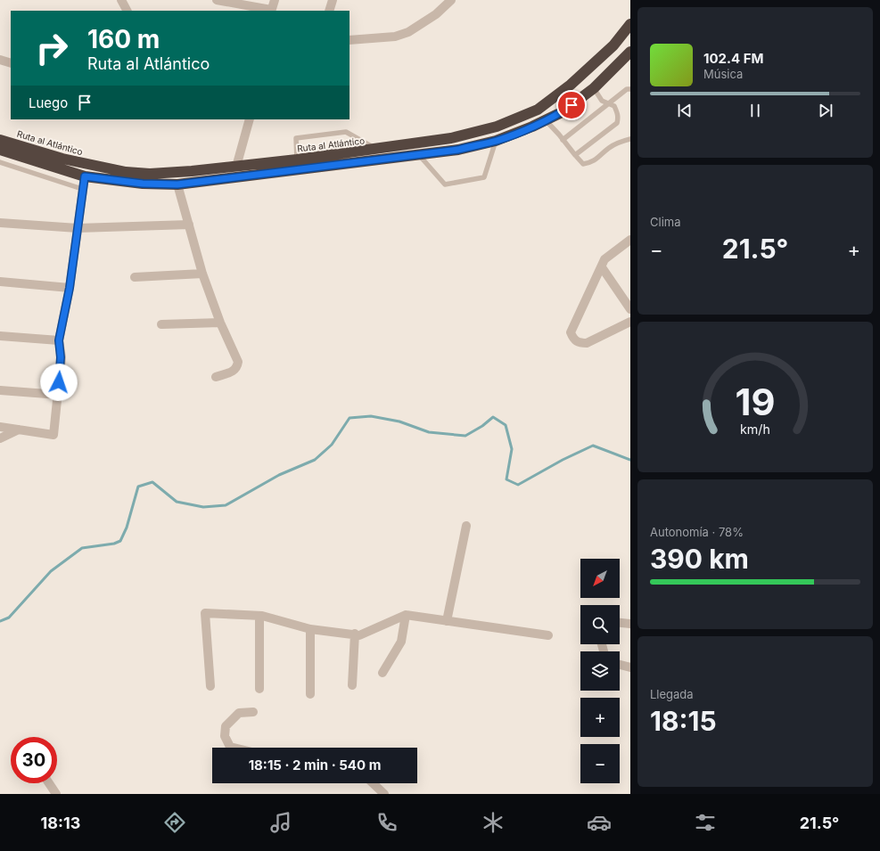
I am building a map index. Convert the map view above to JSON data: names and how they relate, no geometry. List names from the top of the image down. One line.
{"streets":{"highway":["Ruta al Atlántico"]},"north":"bottom left","page":{"turn":["160 m","Ruta al Atlántico"],"song":["102.4 FM","Música"],"then":"Luego","tile":["Clima",["Autonomía · 78%","390 km"],["Llegada","18:15"]],"heat":["−","21.5°","+"],"map_buttons":["+","−"],"limit":"30","trip":"18:15 · 2 min · 540 m","tabs":["18:13","21.5°"],"gauge":["19","km/h"]}}
